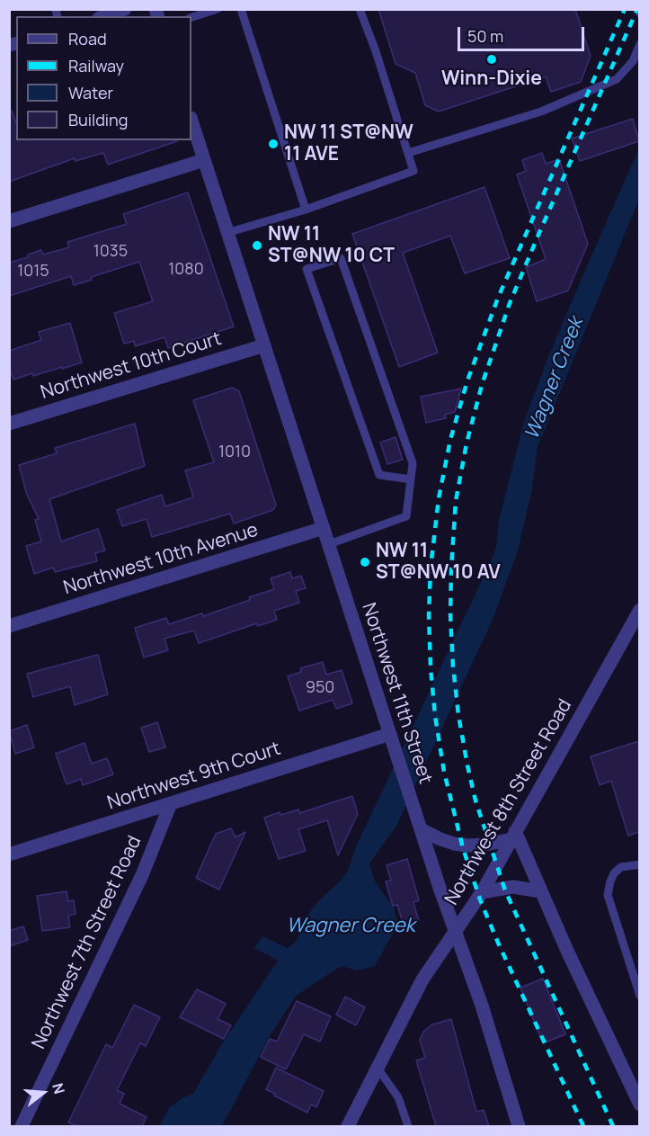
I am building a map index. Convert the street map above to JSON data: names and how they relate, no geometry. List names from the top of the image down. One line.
{"streets":{"street":["Northwest 10th Court","Northwest 10th Avenue","Northwest 11th Street","Northwest 9th Court","Northwest 8th Street Road","Northwest 7th Street Road"]},"crossings":[["Northwest 10th Court","Northwest 11th Street"],["Northwest 10th Avenue","Northwest 11th Street"],["Northwest 11th Street","Northwest 9th Court"],["Northwest 11th Street","Northwest 8th Street Road"],["Northwest 9th Court","Northwest 7th Street Road"]],"water":["Wagner Creek"],"places":["Winn-Dixie","NW 11 ST@NW 11 AVE","NW 11 ST@NW 10 CT","NW 11 ST@NW 10 AV"],"house_numbers":["1035","1080","1015","1010","950"],"legend":["Road","Railway","Water","Building"],"scale_bar":"50 m","north":"right"}
